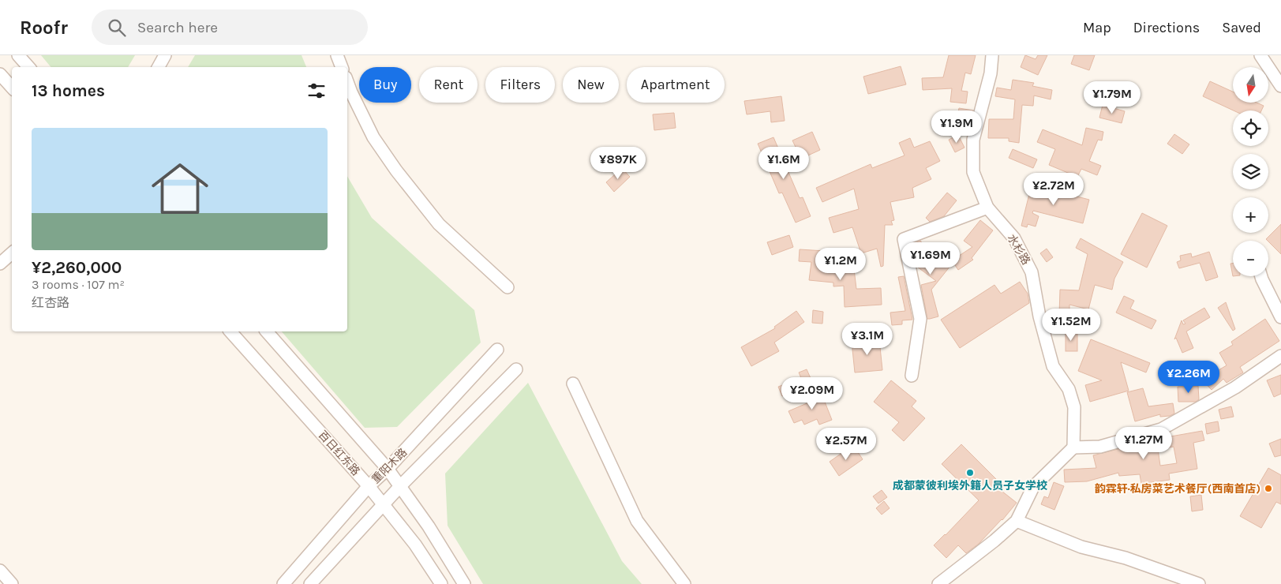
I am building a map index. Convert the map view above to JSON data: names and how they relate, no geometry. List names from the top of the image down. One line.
{"streets":{"street":["水杉路","百日红东路","重阳木路"]},"crossings":[["百日红东路","重阳木路"]],"places":["成都蒙彼利埃外籍人员子女学校","韵霖轩·私房菜艺术餐厅(西南首店)"],"north":"bottom","page":{"header":"Roofr","search":"Search here","nav":["Map","Directions","Saved"],"map_buttons":["+","−"],"chip":["Buy","Rent","Filters","New","Apartment"],"heading":"13 homes","price":["¥1.79M","¥1.9M","¥897K","¥1.6M","¥2.72M","¥1.69M","¥1.2M","¥1.52M","¥3.1M","¥2.26M","¥2.09M","¥1.27M","¥2.57M"],"list":[{"name":"¥2,260,000","note":"3 rooms · 107 m² · 红杏路"}]}}
